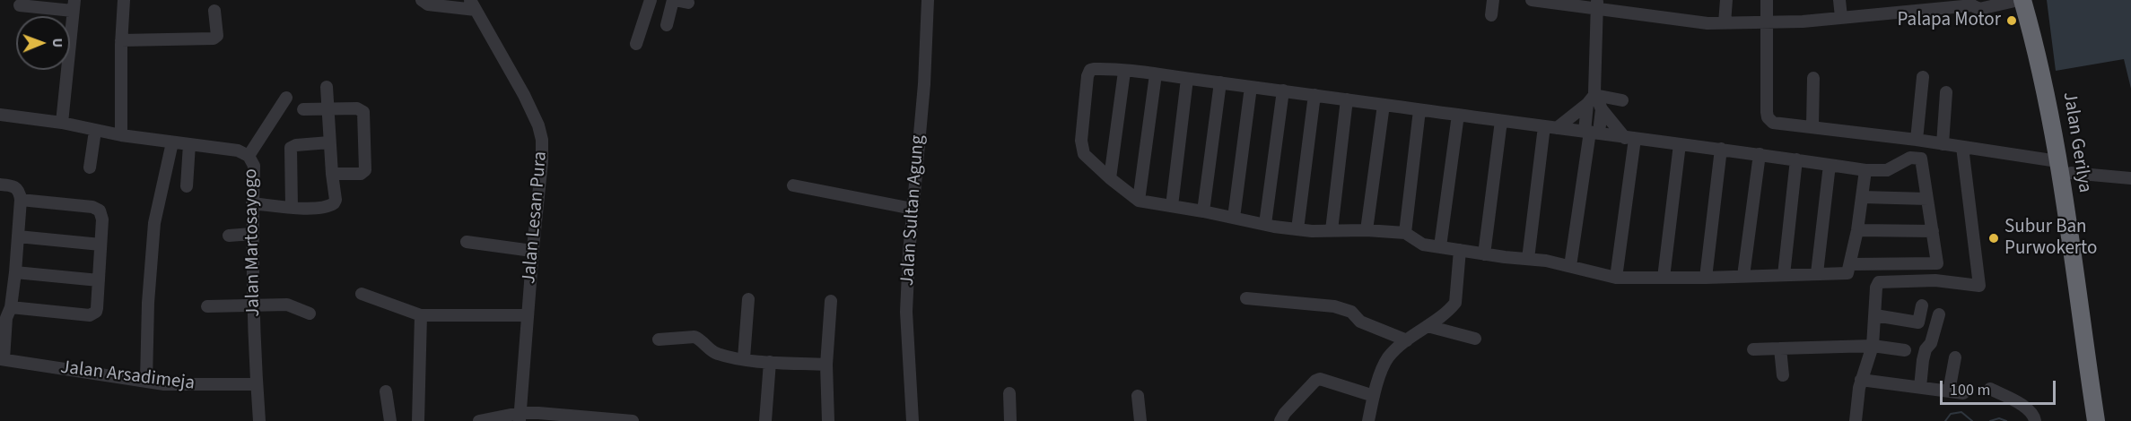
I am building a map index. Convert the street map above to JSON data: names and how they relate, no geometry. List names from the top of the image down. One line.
{"streets":{"highway":["Jalan Gerilya"],"street":["Jalan Sultan Agung","Jalan Lesan Pura","Jalan Martosayogo","Jalan Arsadimeja"]},"crossings":[["Jalan Martosayogo","Jalan Arsadimeja"]],"places":["Palapa Motor","Subur Ban Purwokerto"],"scale_bar":"100 m","north":"right"}
